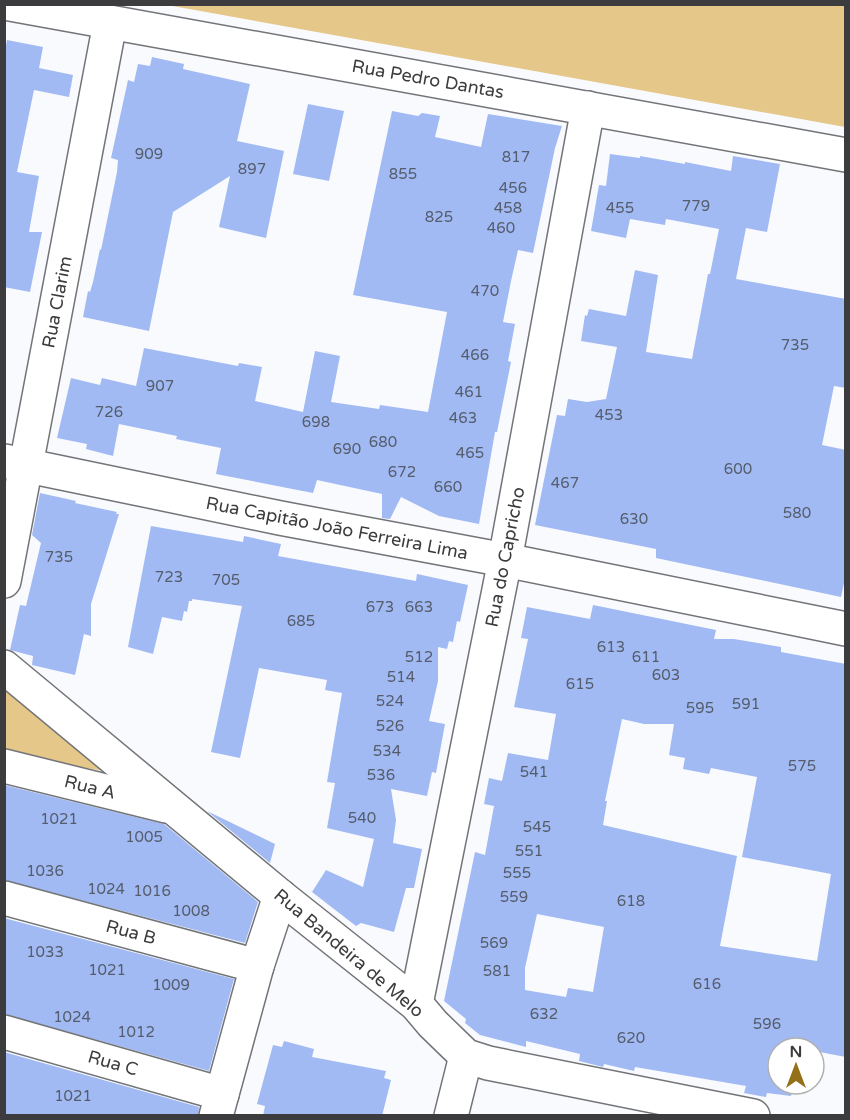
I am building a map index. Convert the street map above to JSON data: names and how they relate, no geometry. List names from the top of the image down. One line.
{"streets":{"street":["Rua Pedro Dantas","Rua Clarim","Rua Capitão João Ferreira Lima","Rua do Capricho","Rua A","Rua B","Rua Bandeira de Melo","Rua C"]},"crossings":[["Rua Pedro Dantas","Rua Clarim"],["Rua Pedro Dantas","Rua do Capricho"],["Rua Clarim","Rua Capitão João Ferreira Lima"],["Rua Capitão João Ferreira Lima","Rua do Capricho"],["Rua do Capricho","Rua Bandeira de Melo"],["Rua A","Rua Bandeira de Melo"]],"house_numbers":["909","817","897","855","456","779","458","455","825","460","470","735","466","907","461","726","453","463","698","680","690","465","600","672","467","660","580","630","735","723","705","673","663","685","613","512","611","603","514","615","524","591","595","526","534","575","541","536","540","1021","545","1005","551","1036","555","1024","1016","559","618","1008","569","1033","1021","581","616","1009","632","1024","596","1012","620","1021"],"north":"top"}
